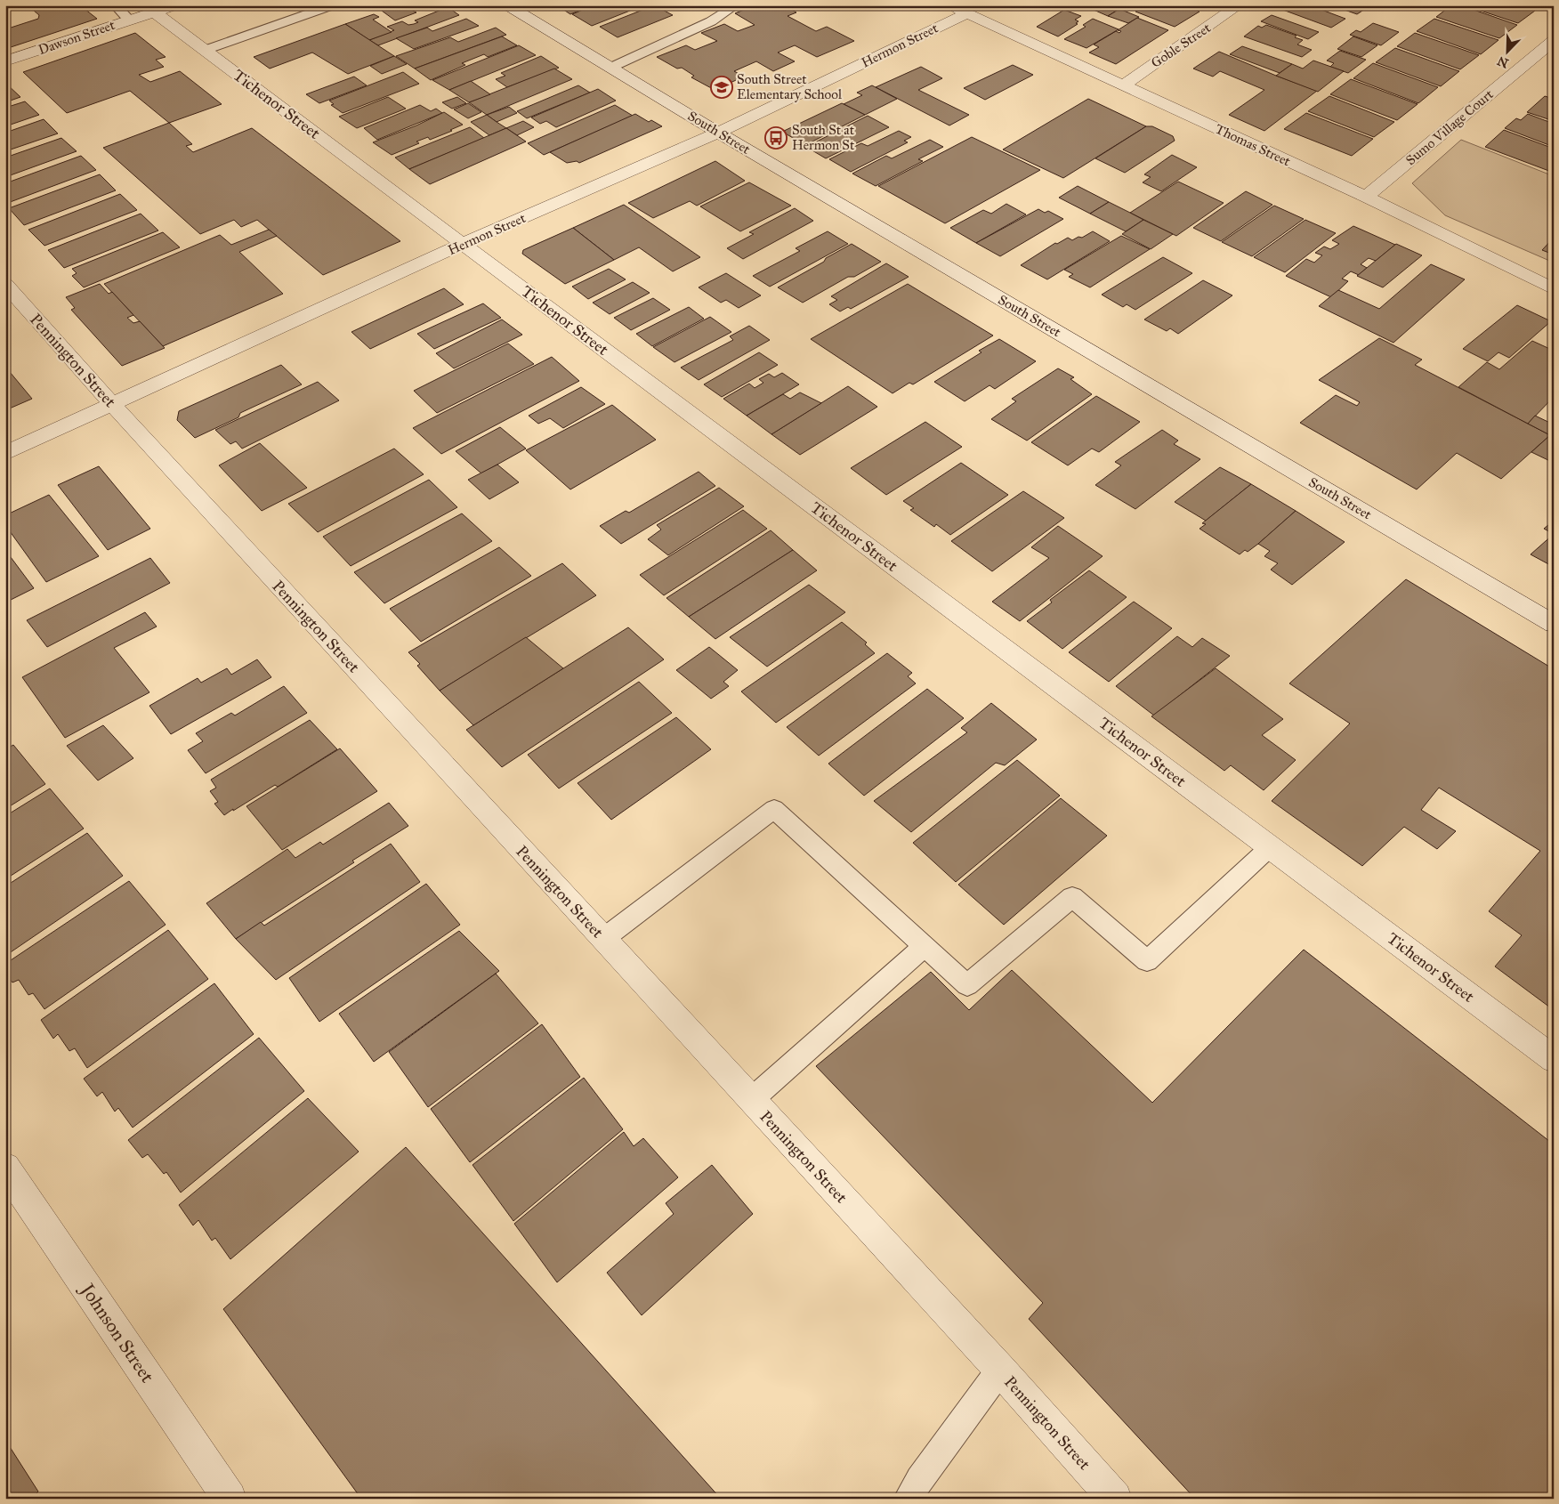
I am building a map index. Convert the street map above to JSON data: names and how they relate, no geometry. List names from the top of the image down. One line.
{"streets":{"street":["Dawson Street","Hermon Street","Goble Street","Tichenor Street","Sumo Village Court","South Street","Thomas Street","Pennington Street","Johnson Street"]},"crossings":[["Dawson Street","Tichenor Street"],["Hermon Street","Tichenor Street"],["Hermon Street","South Street"],["Hermon Street","Thomas Street"],["Hermon Street","Pennington Street"],["Goble Street","Thomas Street"],["Sumo Village Court","Thomas Street"]],"places":{"school or university":["South Street Elementary School"],"bus stop":["South St at Hermon St"]},"north":"bottom left"}
